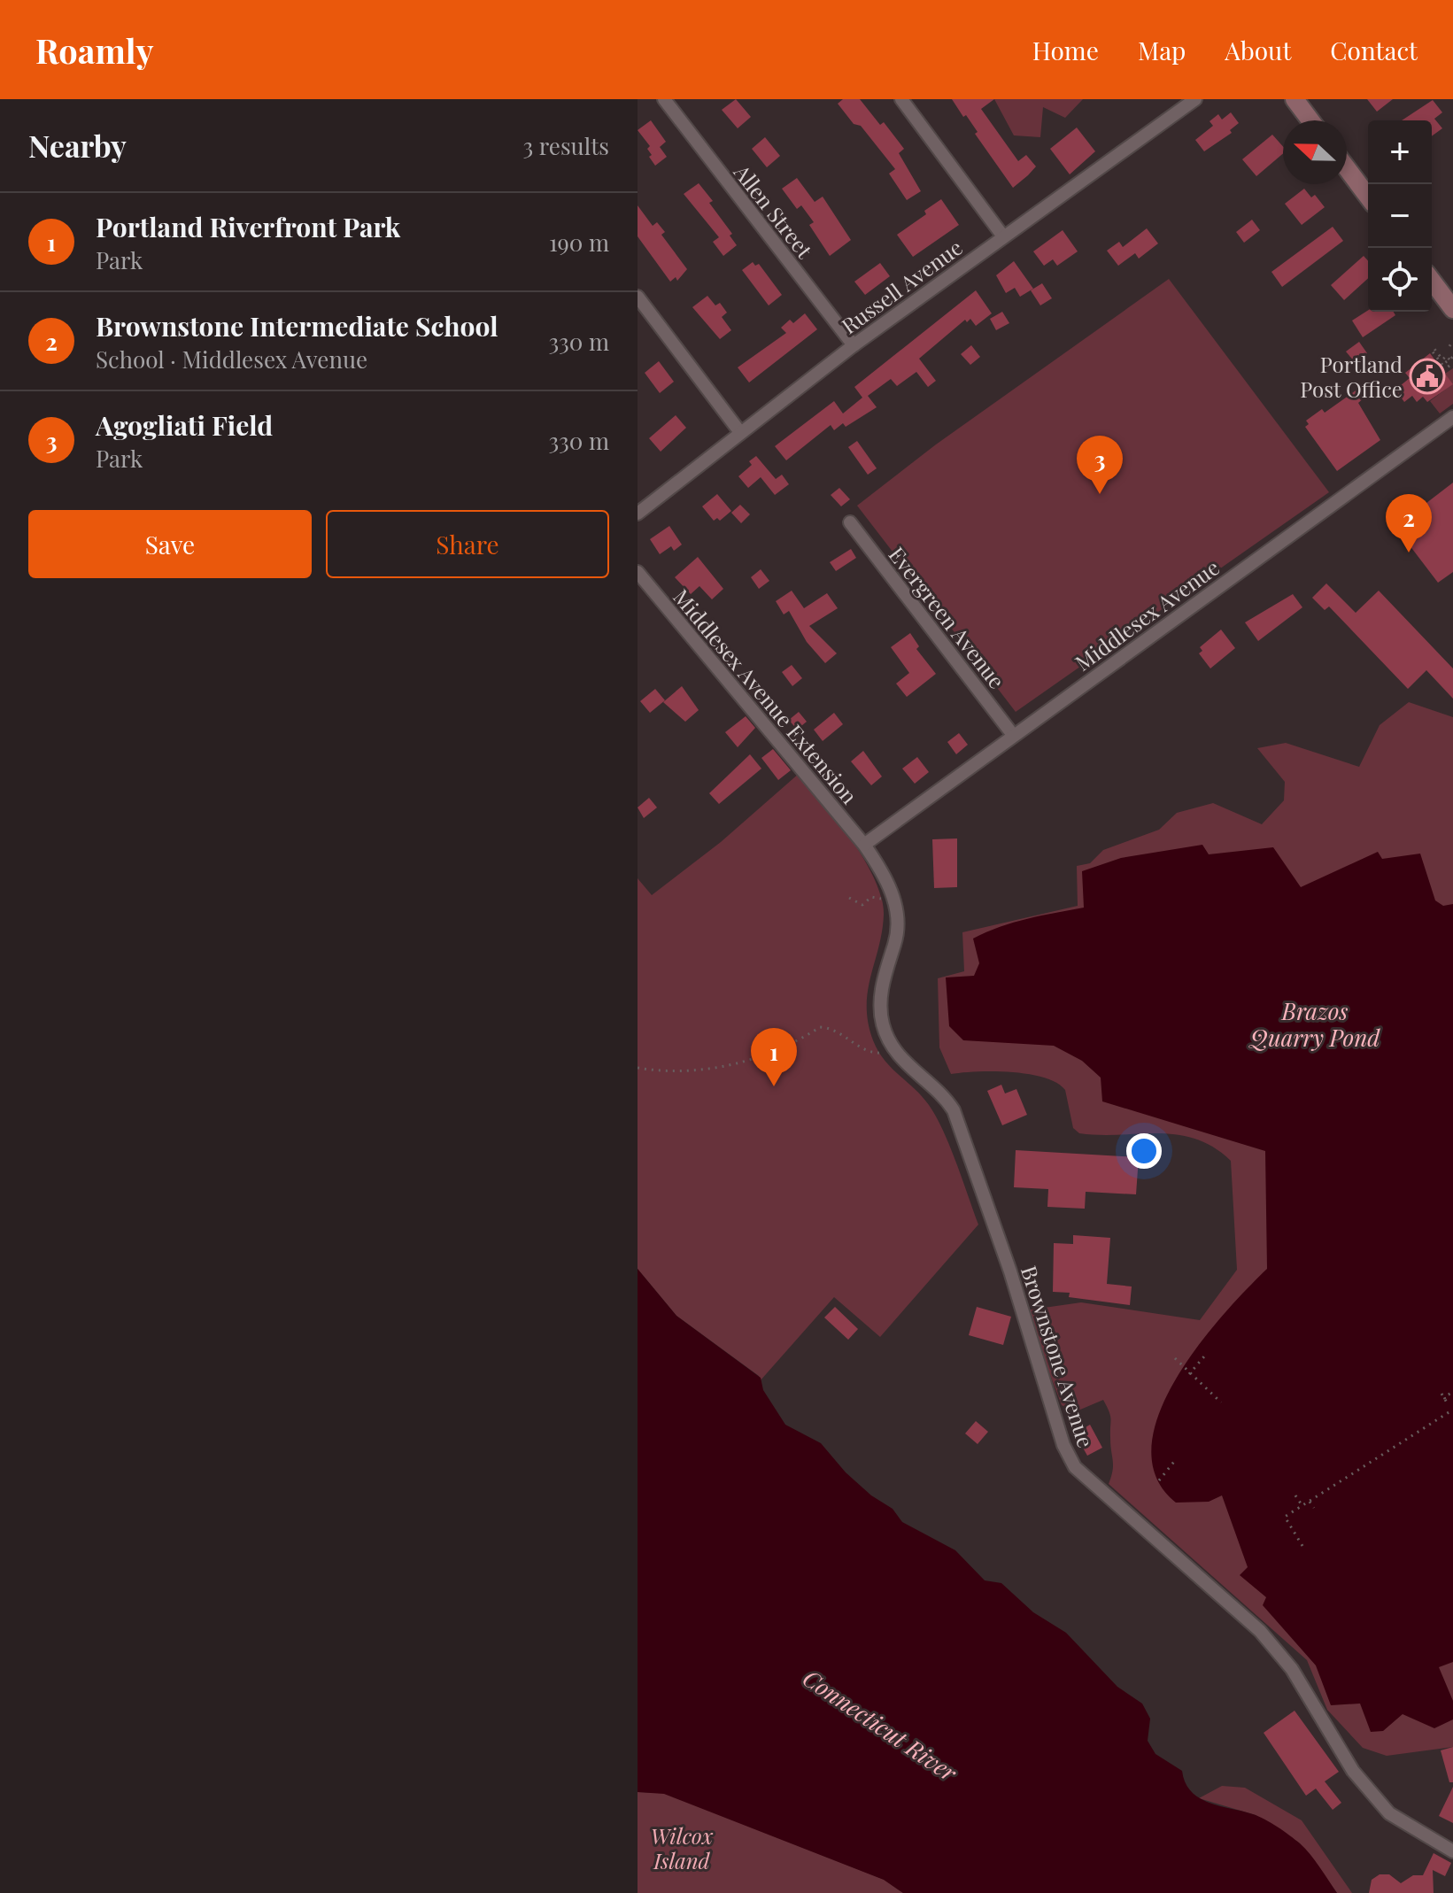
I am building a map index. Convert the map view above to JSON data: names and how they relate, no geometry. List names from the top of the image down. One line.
{"streets":{"street":["Allen Street","Russell Avenue","Middlesex Avenue","Evergreen Avenue","Middlesex Avenue Extension","Brownstone Avenue"]},"crossings":[["Allen Street","Russell Avenue"],["Middlesex Avenue","Evergreen Avenue"],["Middlesex Avenue","Middlesex Avenue Extension"],["Middlesex Avenue","Brownstone Avenue"],["Middlesex Avenue Extension","Brownstone Avenue"]],"water":["Brazos Quarry Pond","Connecticut River"],"parks":["Wilcox Island"],"places":{"public building":["Portland Post Office"]},"north":"left","page":{"header":"Roamly","nav":["Home","Map","About","Contact"],"heading":["Nearby","3 results"],"map_buttons":["+","−"],"list":[{"mark":"1","name":"Portland Riverfront Park","note":"Park","value":"190 m"},{"mark":"2","name":"Brownstone Intermediate School","note":"School · Middlesex Avenue","value":"330 m"},{"mark":"3","name":"Agogliati Field","note":"Park","value":"330 m"}],"pins":["3","2","1"],"buttons":["Save","Share"]}}
